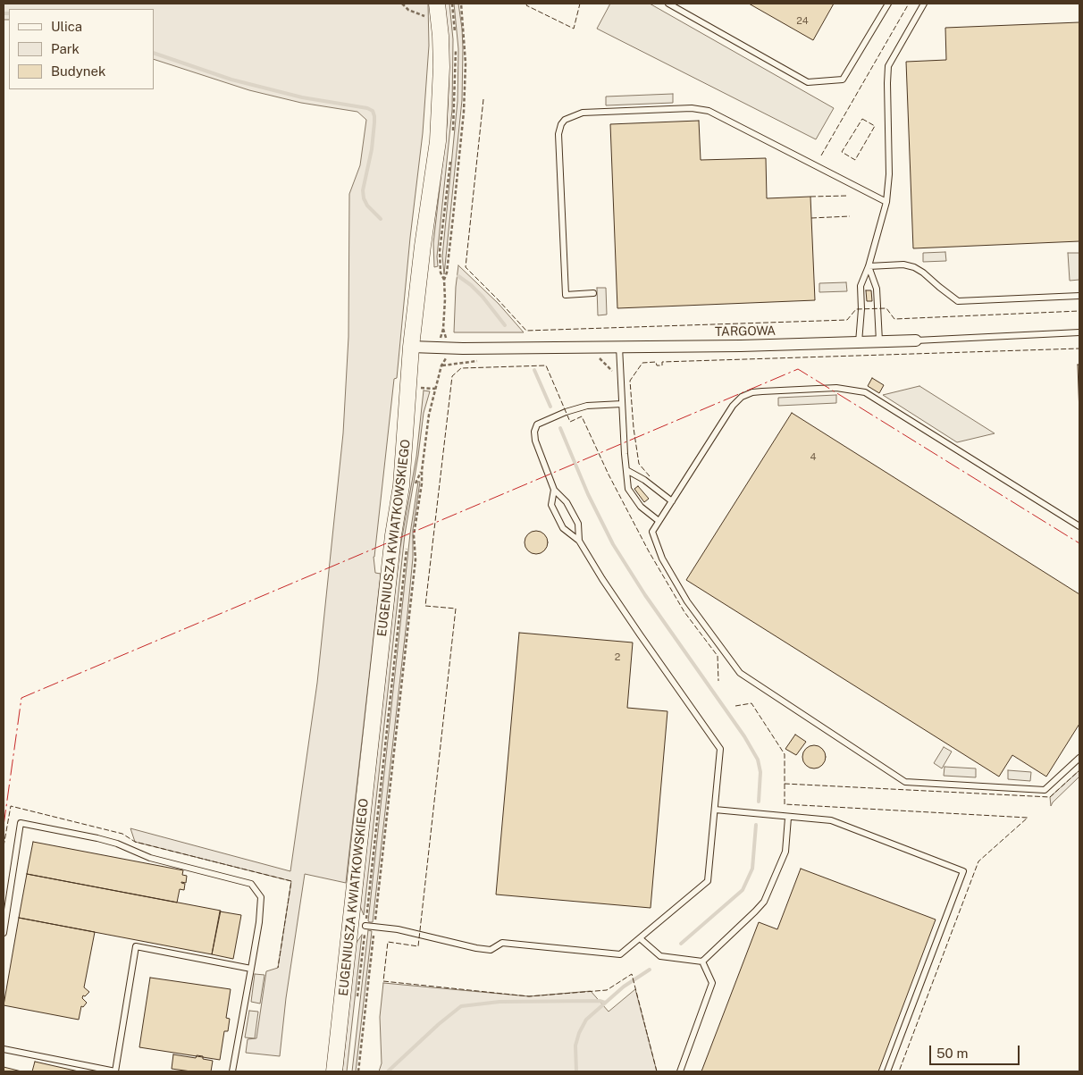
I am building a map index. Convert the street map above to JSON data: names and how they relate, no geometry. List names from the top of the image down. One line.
{"streets":{"main road":["EUGENIUSZA KWIATKOWSKIEGO"],"street":["TARGOWA"]},"crossings":[["TARGOWA","EUGENIUSZA KWIATKOWSKIEGO"]],"house_numbers":["24","4","2"],"legend":["Ulica","Park","Budynek"],"scale_bar":"50 m"}
